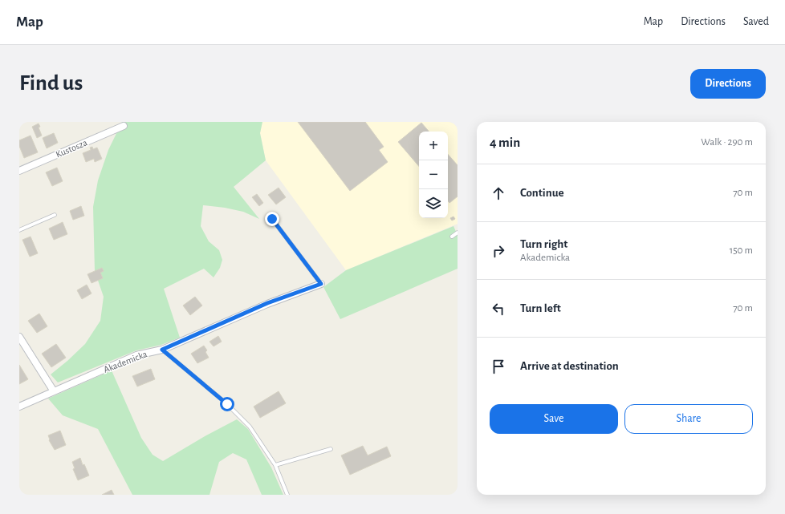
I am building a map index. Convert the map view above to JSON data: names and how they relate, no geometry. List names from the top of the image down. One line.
{"streets":{"street":["Kustosza","Akademicka"]},"page":{"header":"Map","nav":["Map","Directions","Saved"],"buttons":["Directions",["Save","Share"]],"title":"Find us","heading":["4 min","Walk · 290 m"],"map_buttons":["+","−"],"list":[["Continue","70 m"],["Turn right","Akademicka","150 m"],["Turn left","70 m"],"Arrive at destination"]}}
